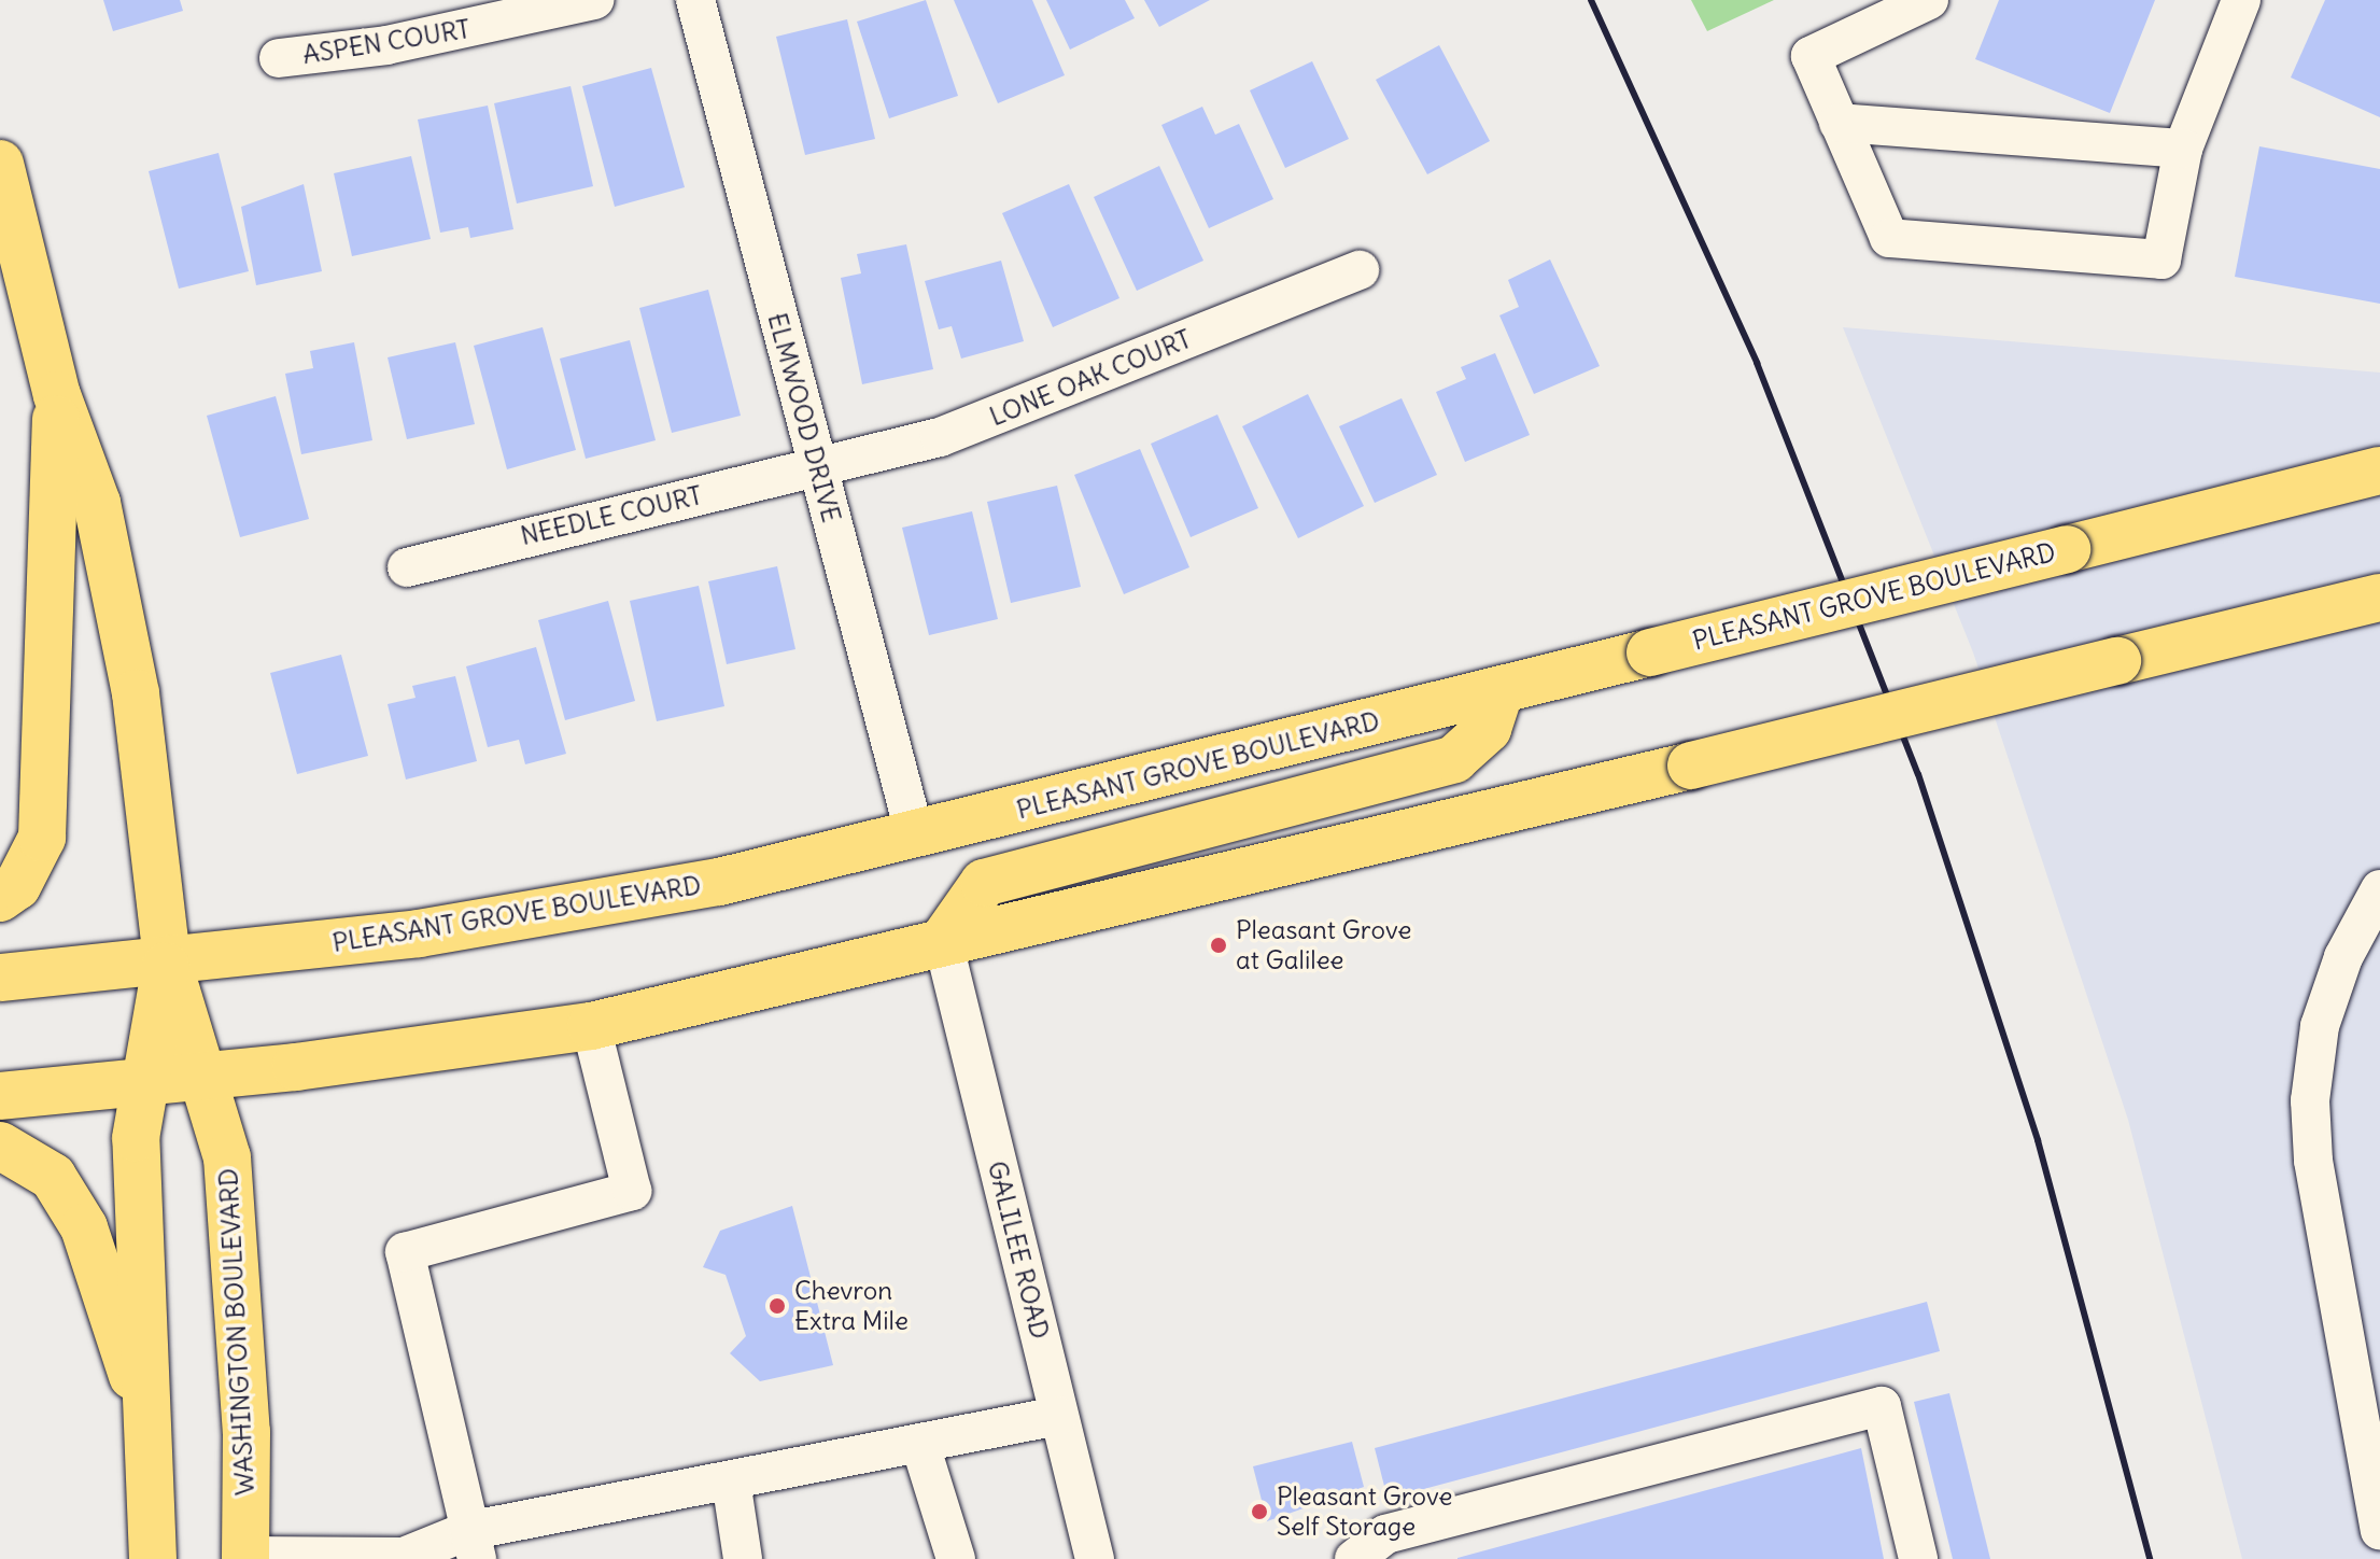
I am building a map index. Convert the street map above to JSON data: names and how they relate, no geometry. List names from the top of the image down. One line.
{"streets":{"main road":["PLEASANT GROVE BOULEVARD","WASHINGTON BOULEVARD"],"street":["ASPEN COURT","LONE OAK COURT","ELMWOOD DRIVE","NEEDLE COURT","GALILEE ROAD"]},"crossings":[["LONE OAK COURT","ELMWOOD DRIVE"],["LONE OAK COURT","NEEDLE COURT"],["ELMWOOD DRIVE","NEEDLE COURT"],["ELMWOOD DRIVE","PLEASANT GROVE BOULEVARD"],["PLEASANT GROVE BOULEVARD","WASHINGTON BOULEVARD"]],"places":["Pleasant Grove at Galilee","Chevron Extra Mile","Pleasant Grove Self Storage"]}
